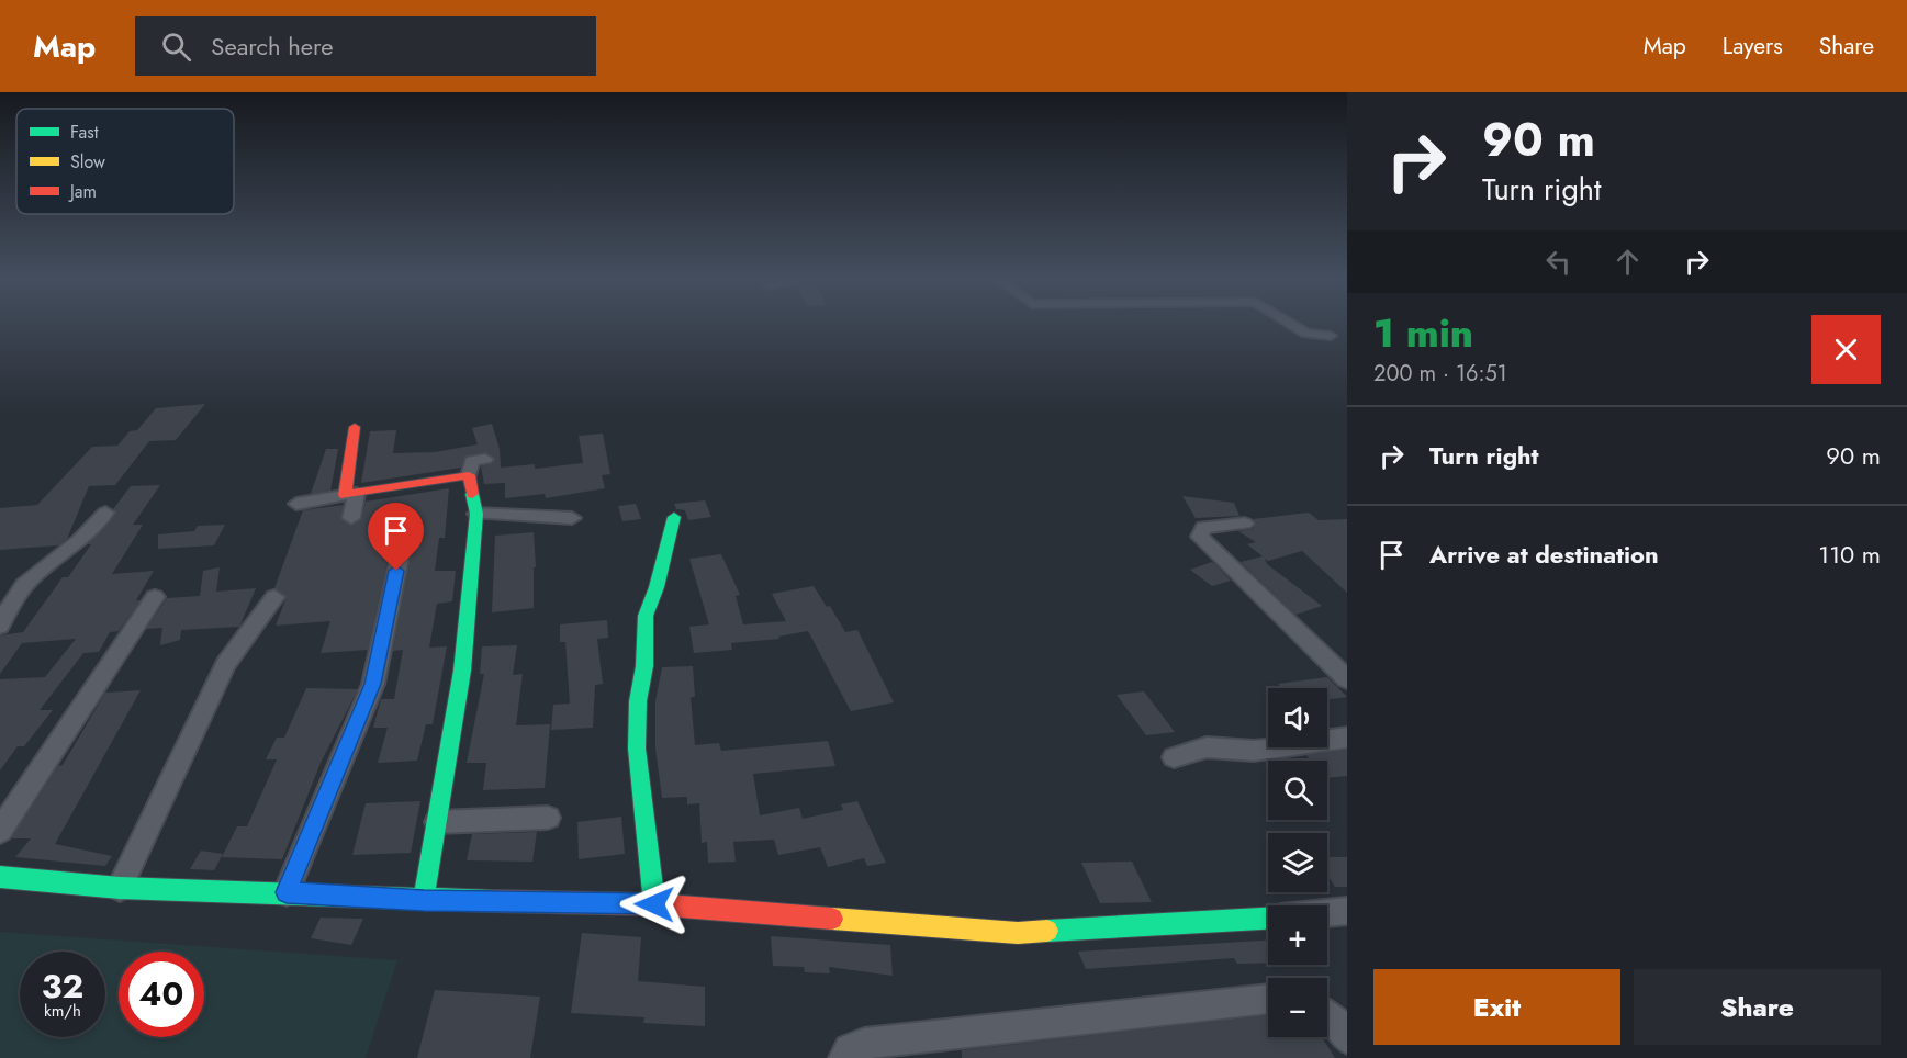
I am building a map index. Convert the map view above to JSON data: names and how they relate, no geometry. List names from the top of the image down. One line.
{"legend":["Fast","Slow","Jam"],"page":{"header":"Map","search":"Search here","nav":["Map","Layers","Share"],"turn":["90 m","Turn right"],"heading":["1 min","200 m · 16:51"],"list":[{"name":"Turn right","value":"90 m"},{"name":"Arrive at destination","value":"110 m"}],"map_buttons":["+","−"],"speed":"32 km/h","limit":"40","buttons":["Exit","Share"]}}
